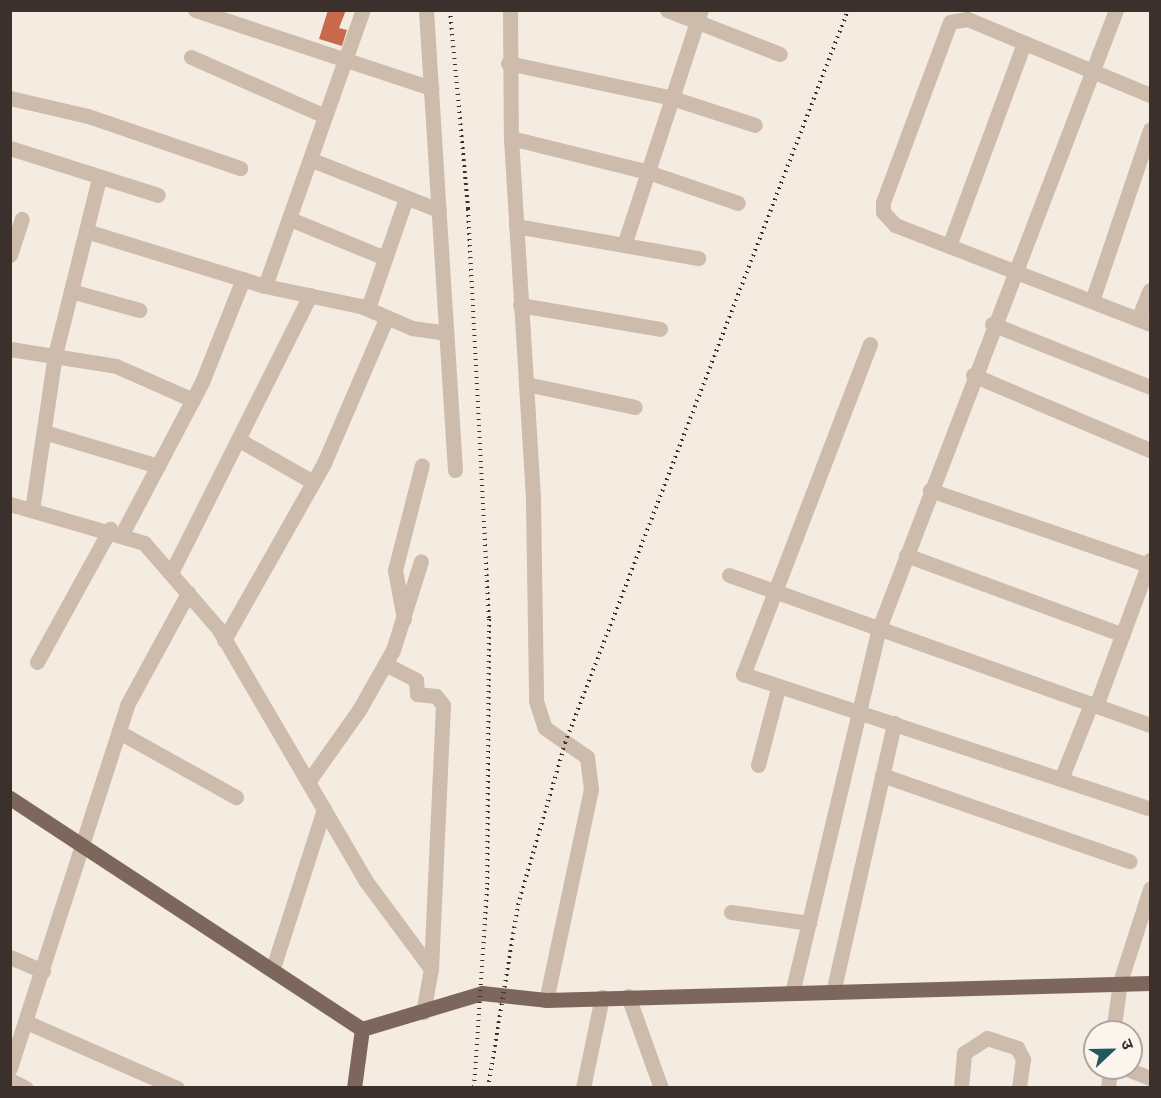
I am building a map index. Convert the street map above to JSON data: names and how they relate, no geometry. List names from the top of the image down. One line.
{"north":"right"}
